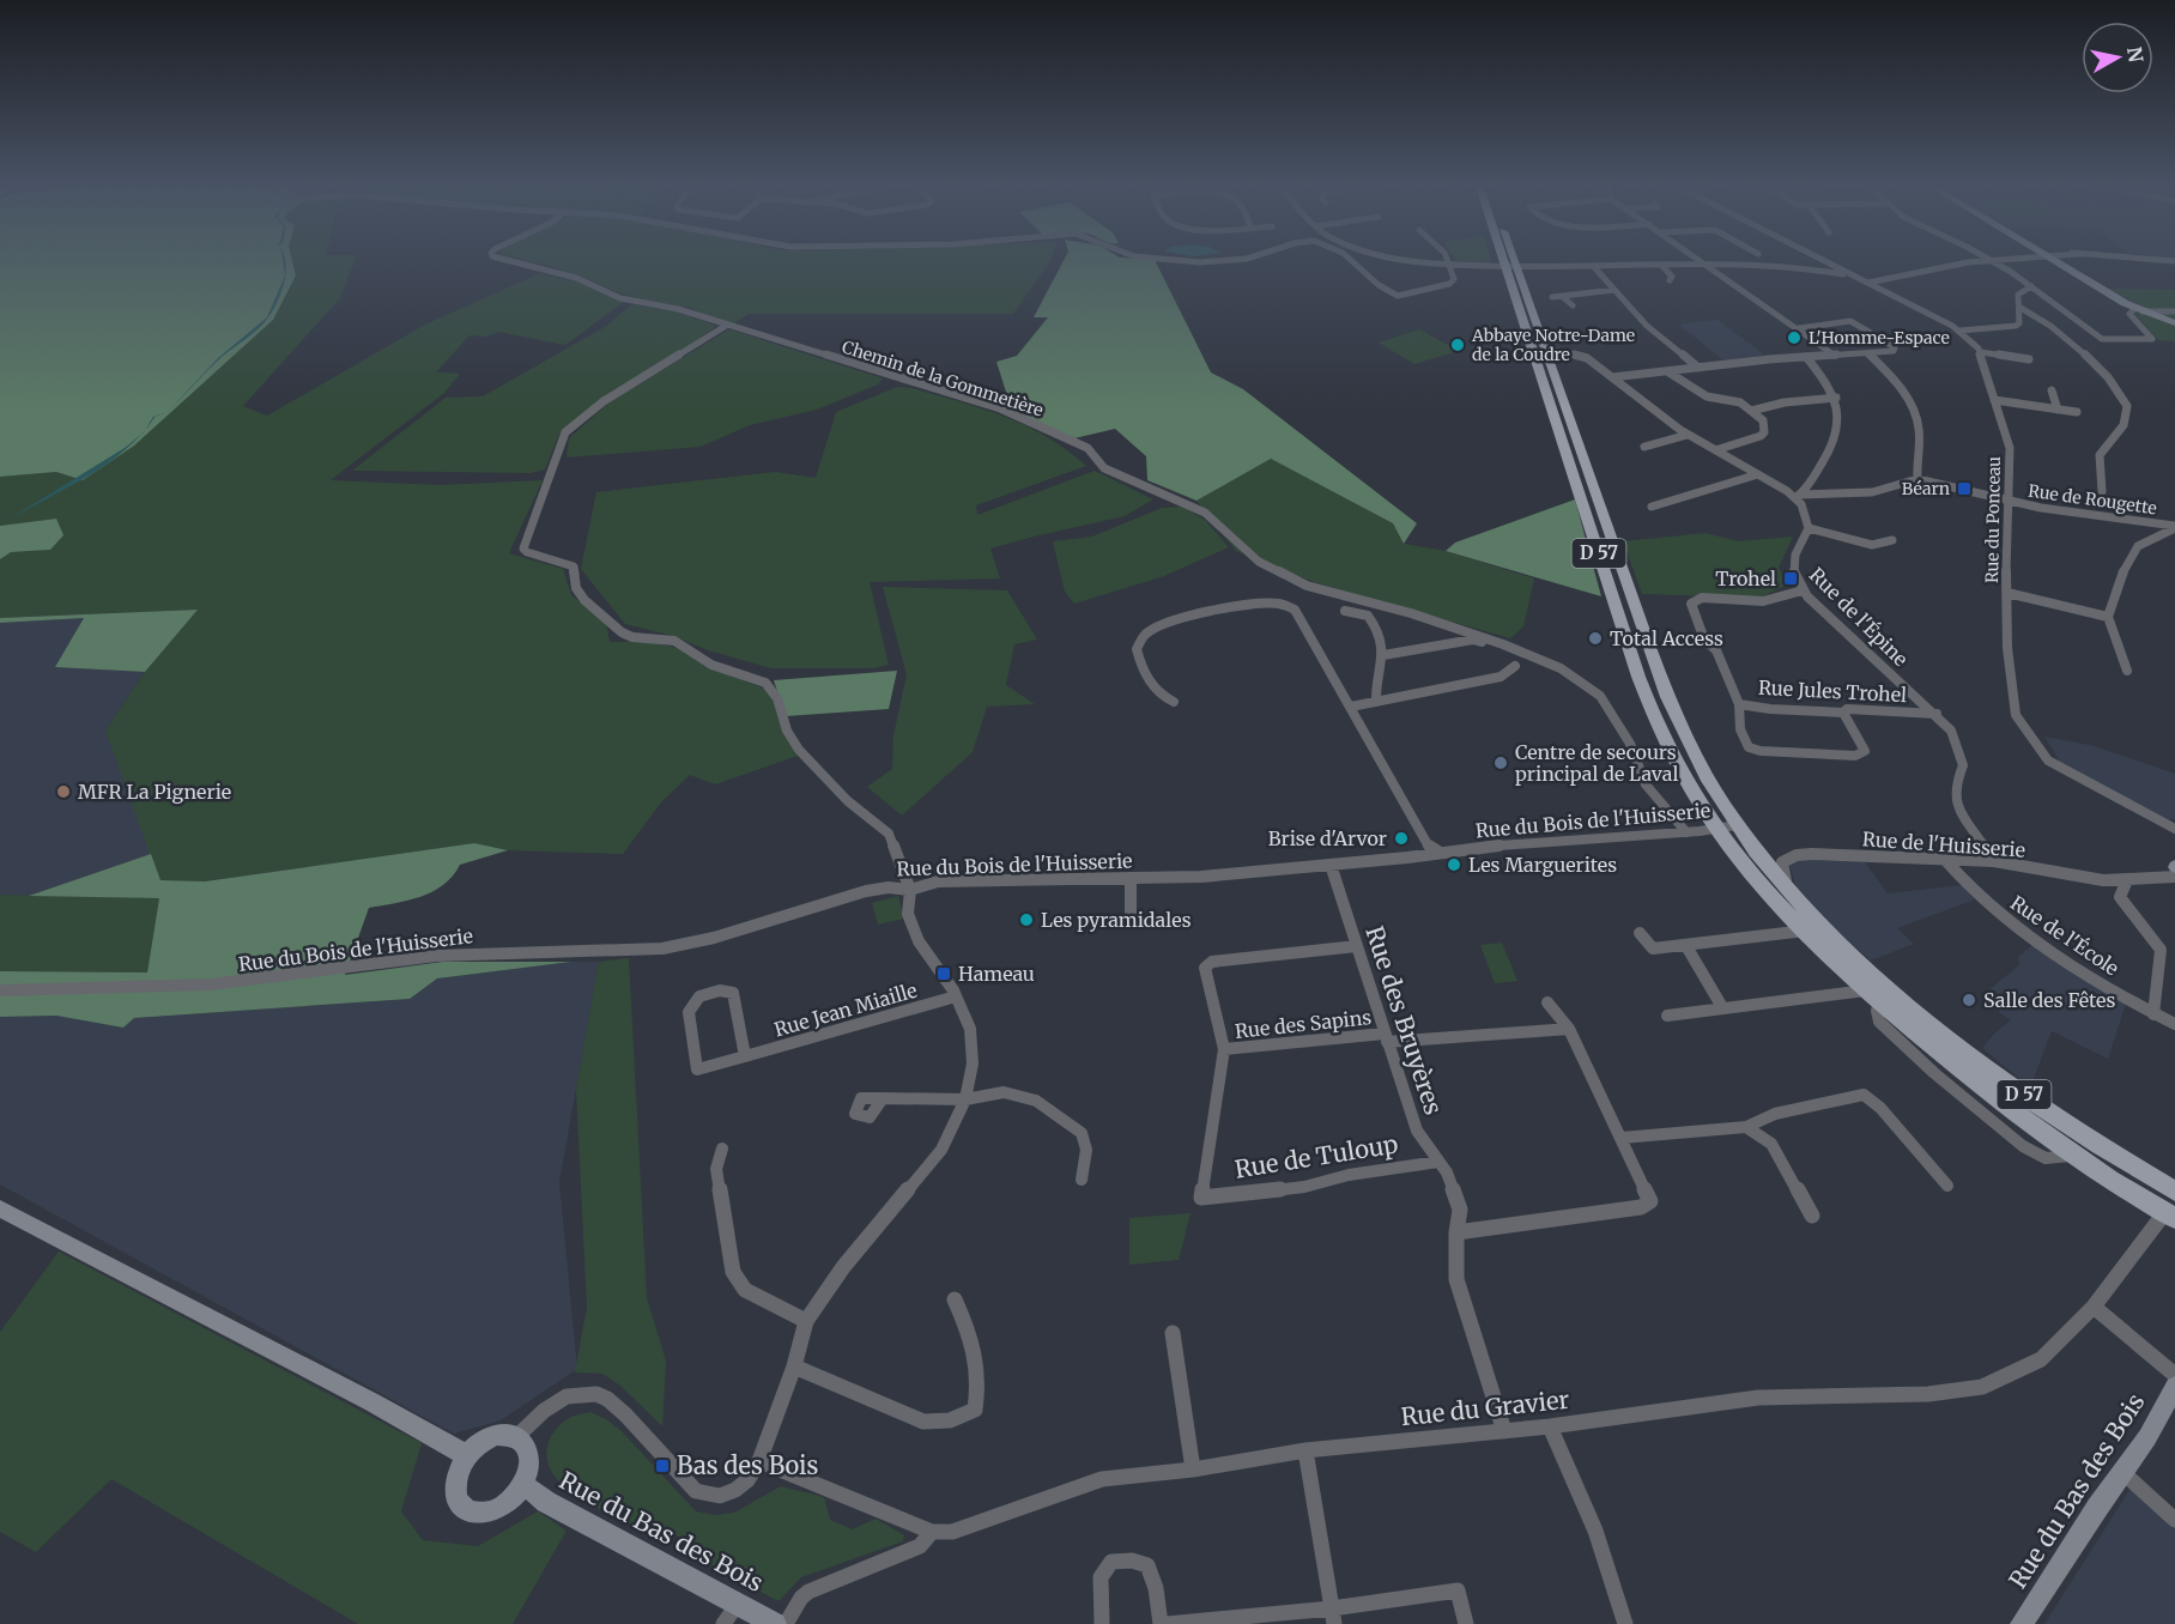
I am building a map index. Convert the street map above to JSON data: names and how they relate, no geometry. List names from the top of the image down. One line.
{"streets":{"main road":["D 57"],"street":["Chemin de la Gommetière","Rue de Rougette","Rue du Ponceau","Rue de l'Épine","Rue Jules Trohel","Rue du Bois de l'Huisserie","Rue de l'Huisserie","Rue de l'École","Rue Jean Miaille","Rue des Bruyères","Rue des Sapins","Rue de Tuloup","Rue du Gravier","Rue du Bas des Bois"]},"crossings":[["Chemin de la Gommetière","Rue du Bois de l'Huisserie"],["Rue de Rougette","Rue du Ponceau"],["D 57","Rue du Bois de l'Huisserie"],["D 57","Rue de l'Huisserie"],["D 57","Rue du Gravier"],["Rue de l'Épine","Rue Jules Trohel"],["Rue de l'Épine","Rue de l'Huisserie"],["Rue du Bois de l'Huisserie","Rue des Bruyères"],["Rue de l'Huisserie","Rue de l'École"],["Rue des Bruyères","Rue des Sapins"],["Rue des Bruyères","Rue de Tuloup"],["Rue des Bruyères","Rue du Gravier"],["Rue des Sapins","Rue de Tuloup"]],"places":{"other":["L'Homme-Espace","Abbaye Notre-Dame de la Coudre","Total Access","Centre de secours principal de Laval","MFR La Pignerie","Brise d'Arvor","Les Marguerites","Les pyramidales","Salle des Fêtes"],"transit":["Béarn","Trohel","Hameau","Bas des Bois"]},"north":"right"}
